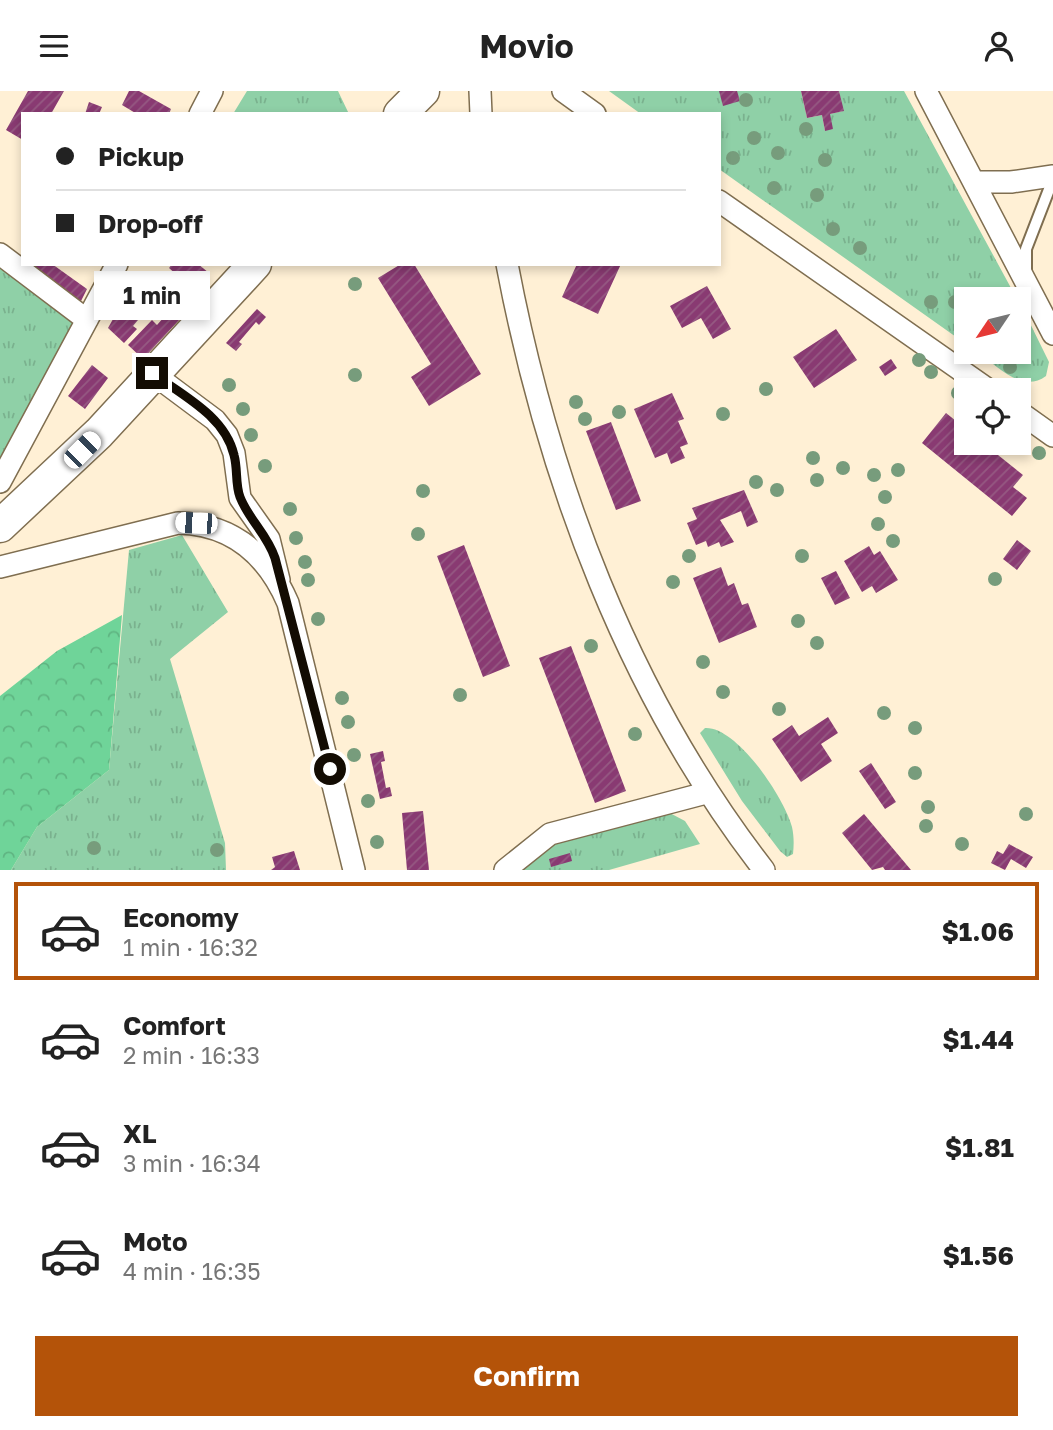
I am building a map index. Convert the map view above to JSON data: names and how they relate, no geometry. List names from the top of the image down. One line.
{"north":"bottom left","page":{"header":"Movio","banner":["Pickup","Drop-off"],"bubble":"1 min","list":[{"name":"Economy","note":"1 min · 16:32","value":"$1.06"},{"name":"Comfort","note":"2 min · 16:33","value":"$1.44"},{"name":"XL","note":"3 min · 16:34","value":"$1.81"},{"name":"Moto","note":"4 min · 16:35","value":"$1.56"}],"buttons":"Confirm"}}
